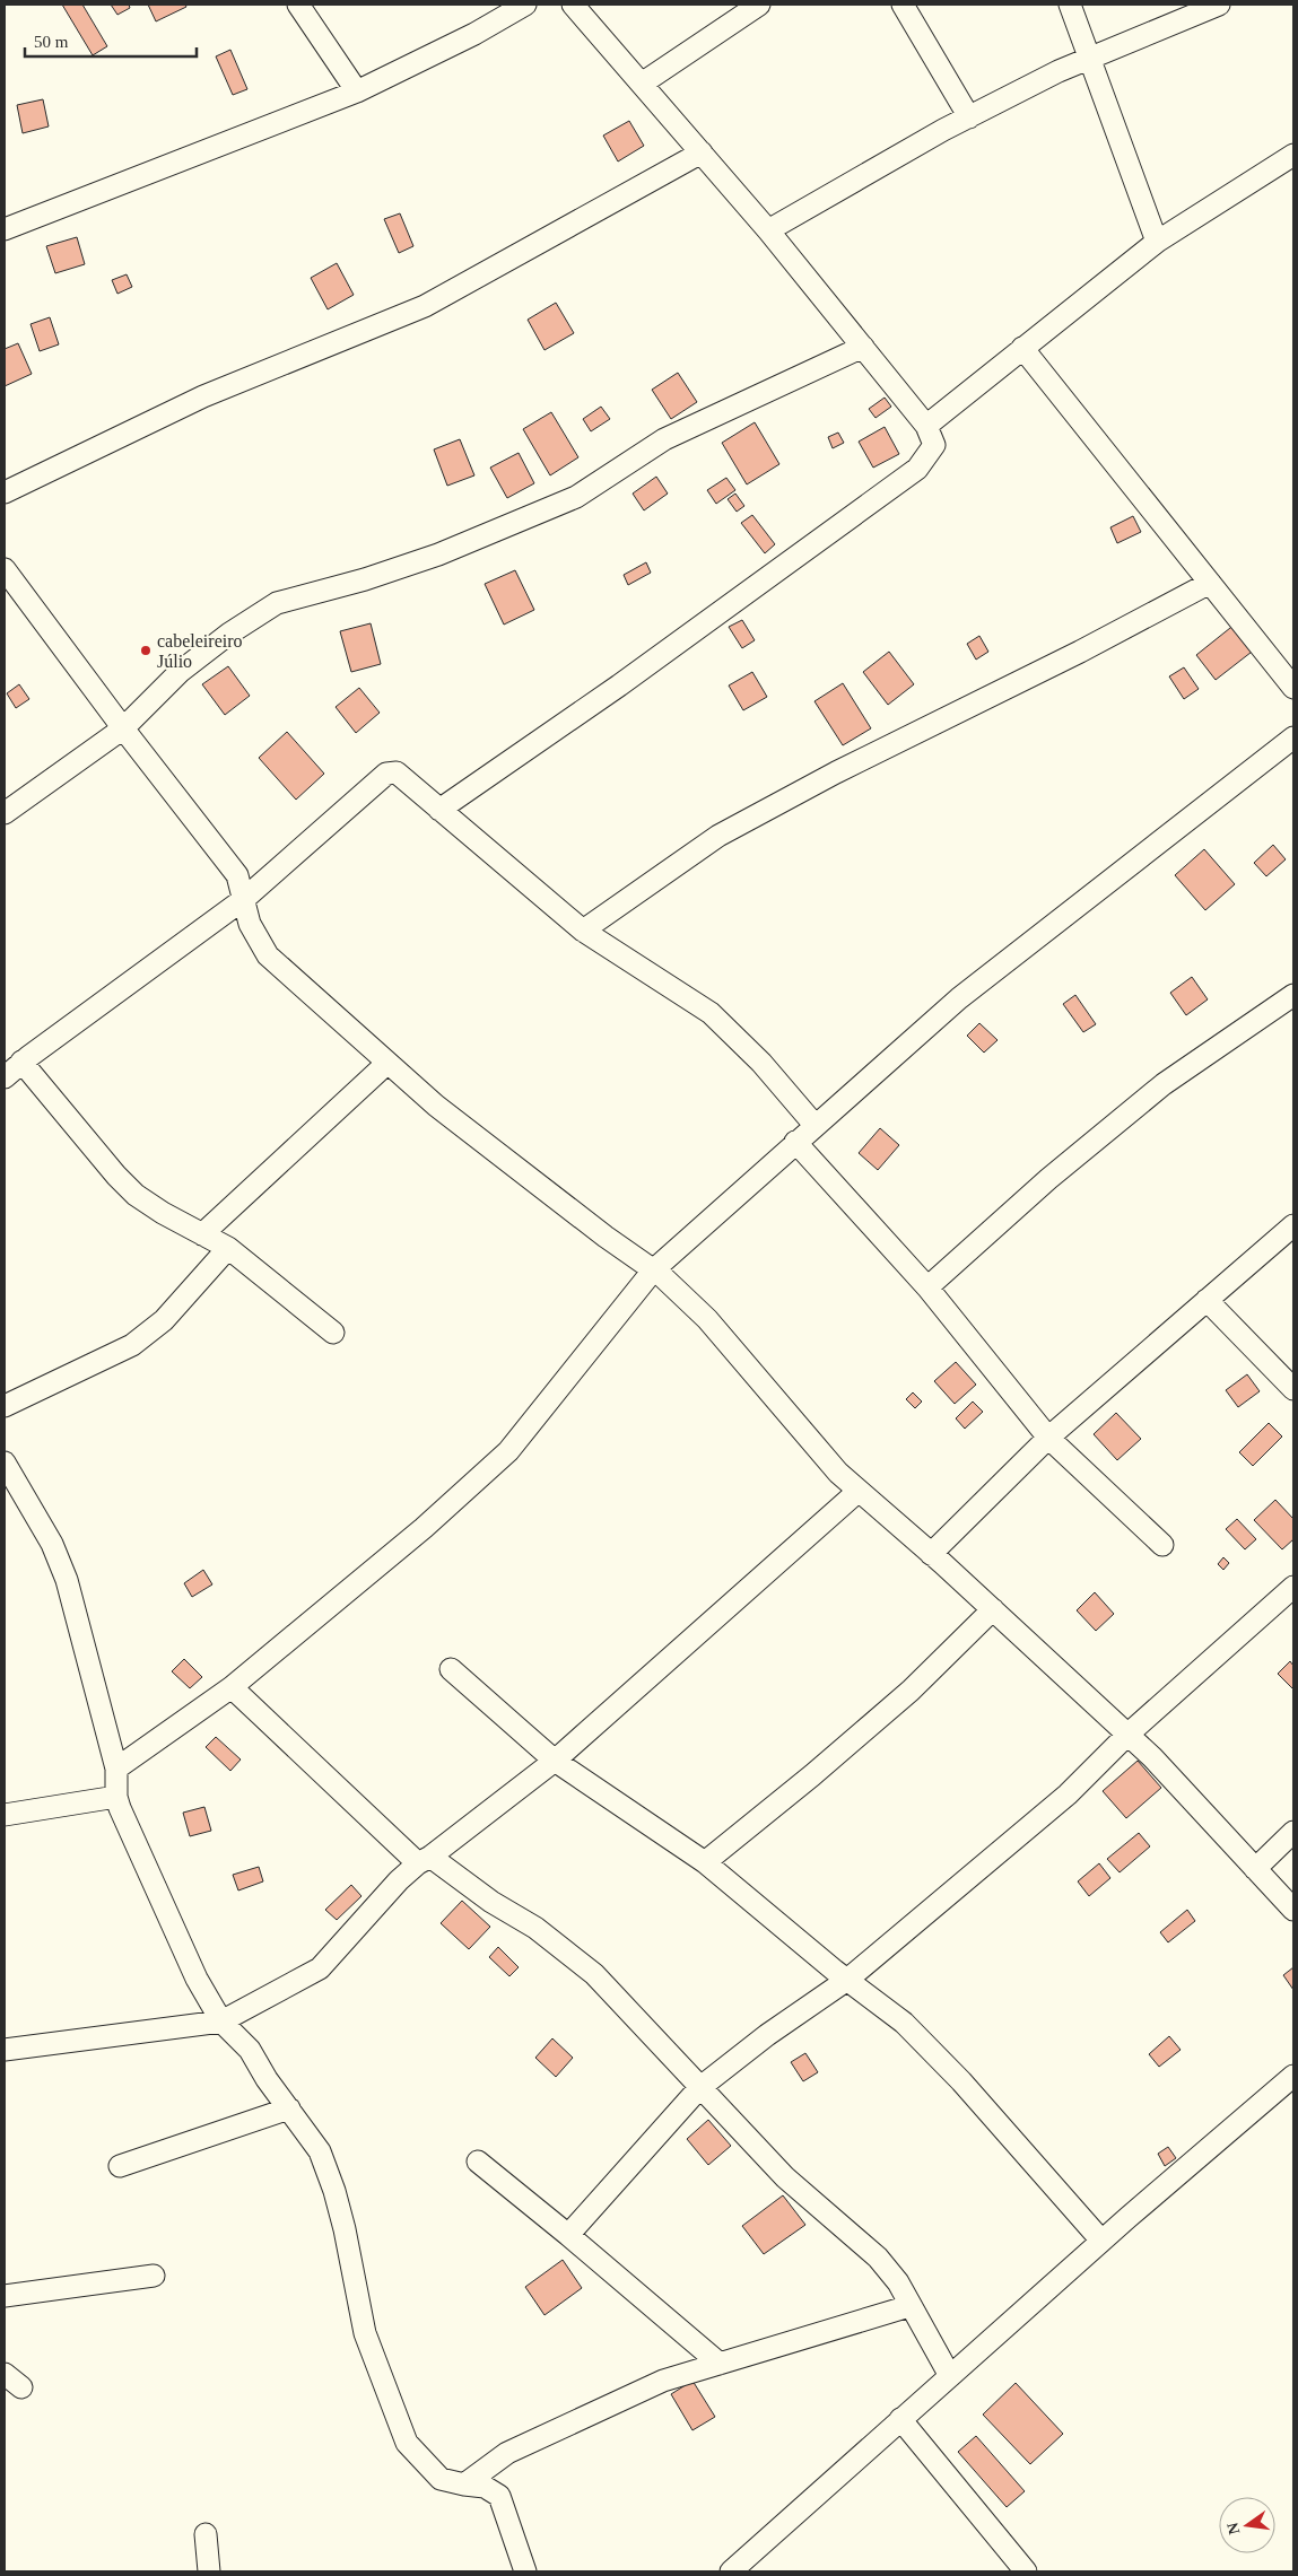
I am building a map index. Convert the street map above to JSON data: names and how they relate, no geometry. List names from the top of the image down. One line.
{"places":["cabeleireiro Júlio"],"scale_bar":"50 m","north":"left"}
